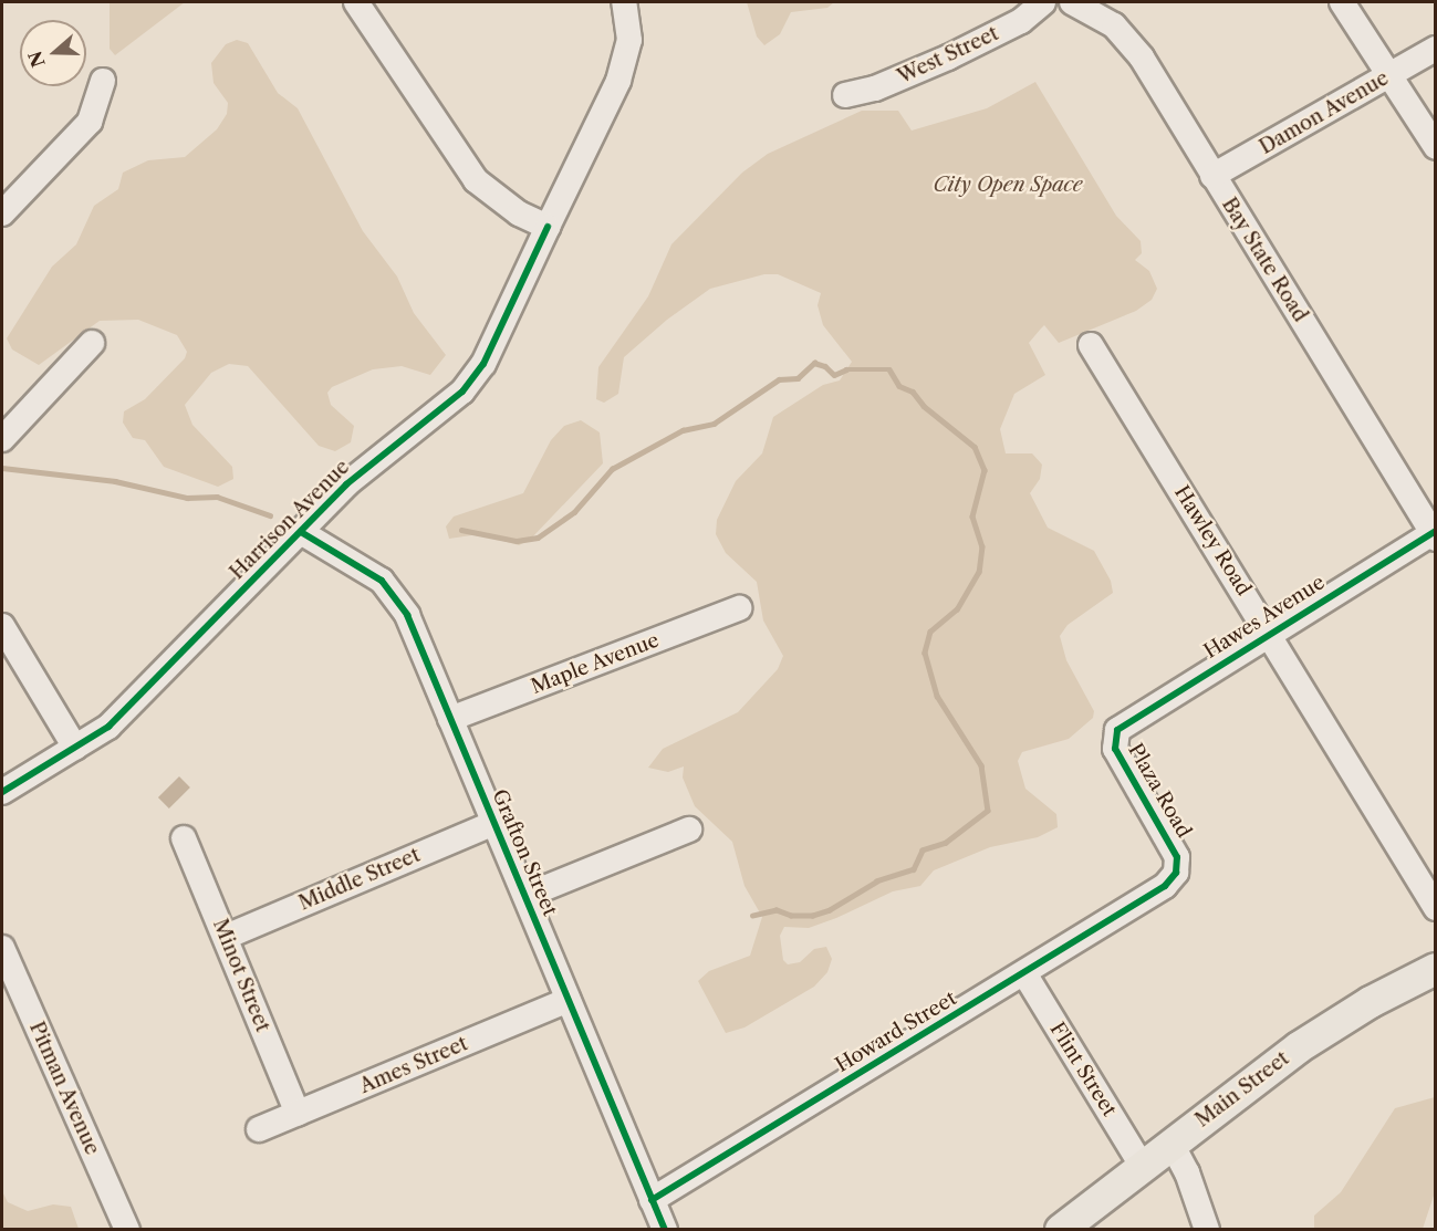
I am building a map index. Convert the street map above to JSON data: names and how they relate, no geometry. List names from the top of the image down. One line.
{"streets":{"main road":["Main Street"],"street":["West Street","Damon Avenue","Bay State Road","Harrison Avenue","Hawley Road","Hawes Avenue","Maple Avenue","Plaza Road","Grafton Street","Middle Street","Minot Street","Howard Street","Ames Street","Flint Street","Pitman Avenue"]},"crossings":[["Damon Avenue","Bay State Road"],["Bay State Road","Hawes Avenue"],["Harrison Avenue","Grafton Street"],["Hawley Road","Hawes Avenue"],["Hawes Avenue","Plaza Road"],["Maple Avenue","Grafton Street"],["Plaza Road","Howard Street"],["Grafton Street","Middle Street"],["Grafton Street","Howard Street"],["Grafton Street","Ames Street"],["Middle Street","Minot Street"],["Minot Street","Ames Street"],["Howard Street","Flint Street"],["Flint Street","Main Street"]],"parks":["City Open Space"],"north":"left"}
